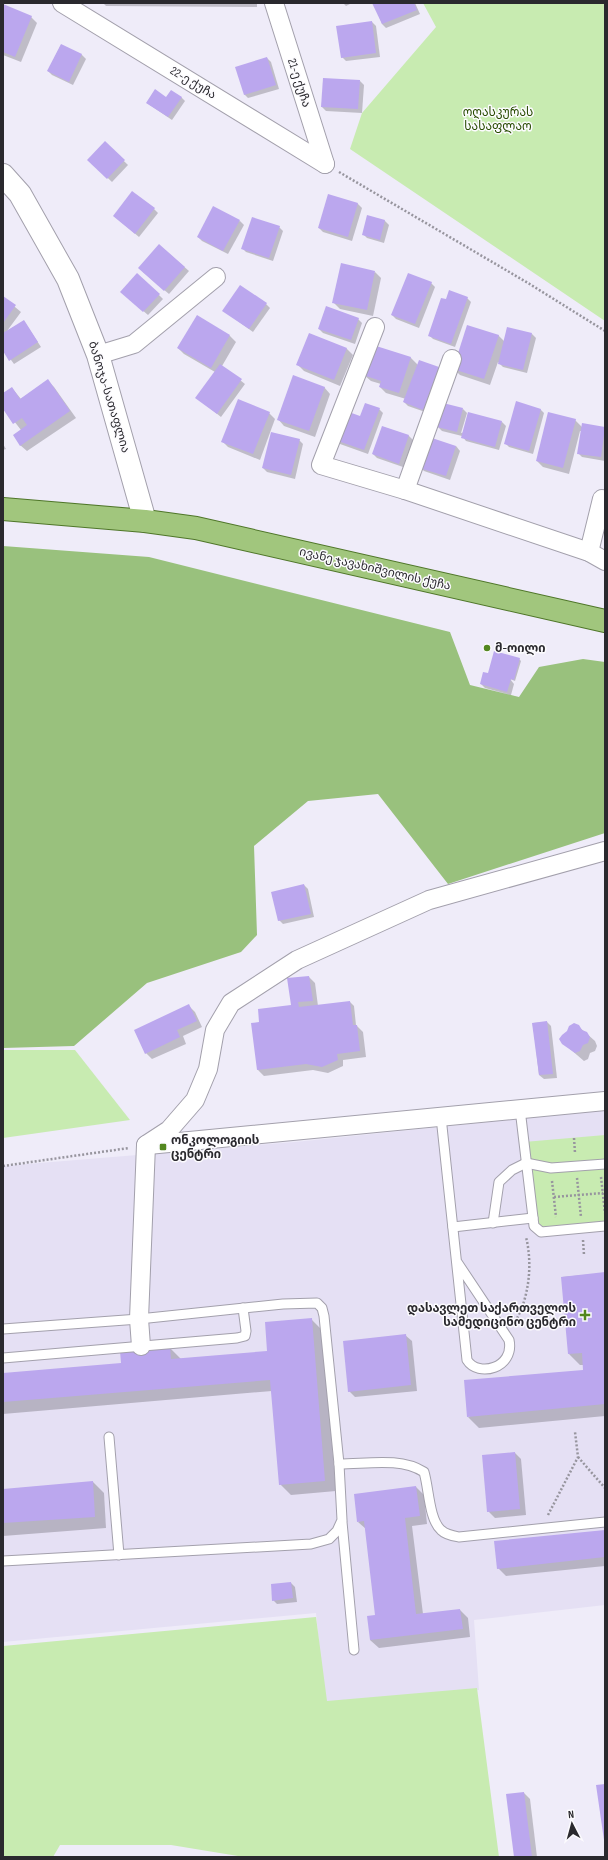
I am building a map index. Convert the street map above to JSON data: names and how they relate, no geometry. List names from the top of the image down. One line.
{"streets":{"main road":["ივანე ჯავახიშვილის ქუჩა"],"street":["22-ე ქუჩა","21-ე ქუჩა","ბანოჯა-სათაფლია"]},"crossings":[["22-ე ქუჩა","21-ე ქუჩა"],["ბანოჯა-სათაფლია","ივანე ჯავახიშვილის ქუჩა"]],"parks":["ოღასკურას სასაფლაო"],"places":{"other":["მ-ოილი"],"transit":["ონკოლოგიის ცენტრი"],"health":["დასავლეთ საქართველოს სამედიცინო ცენტრი"]},"north":"top"}
